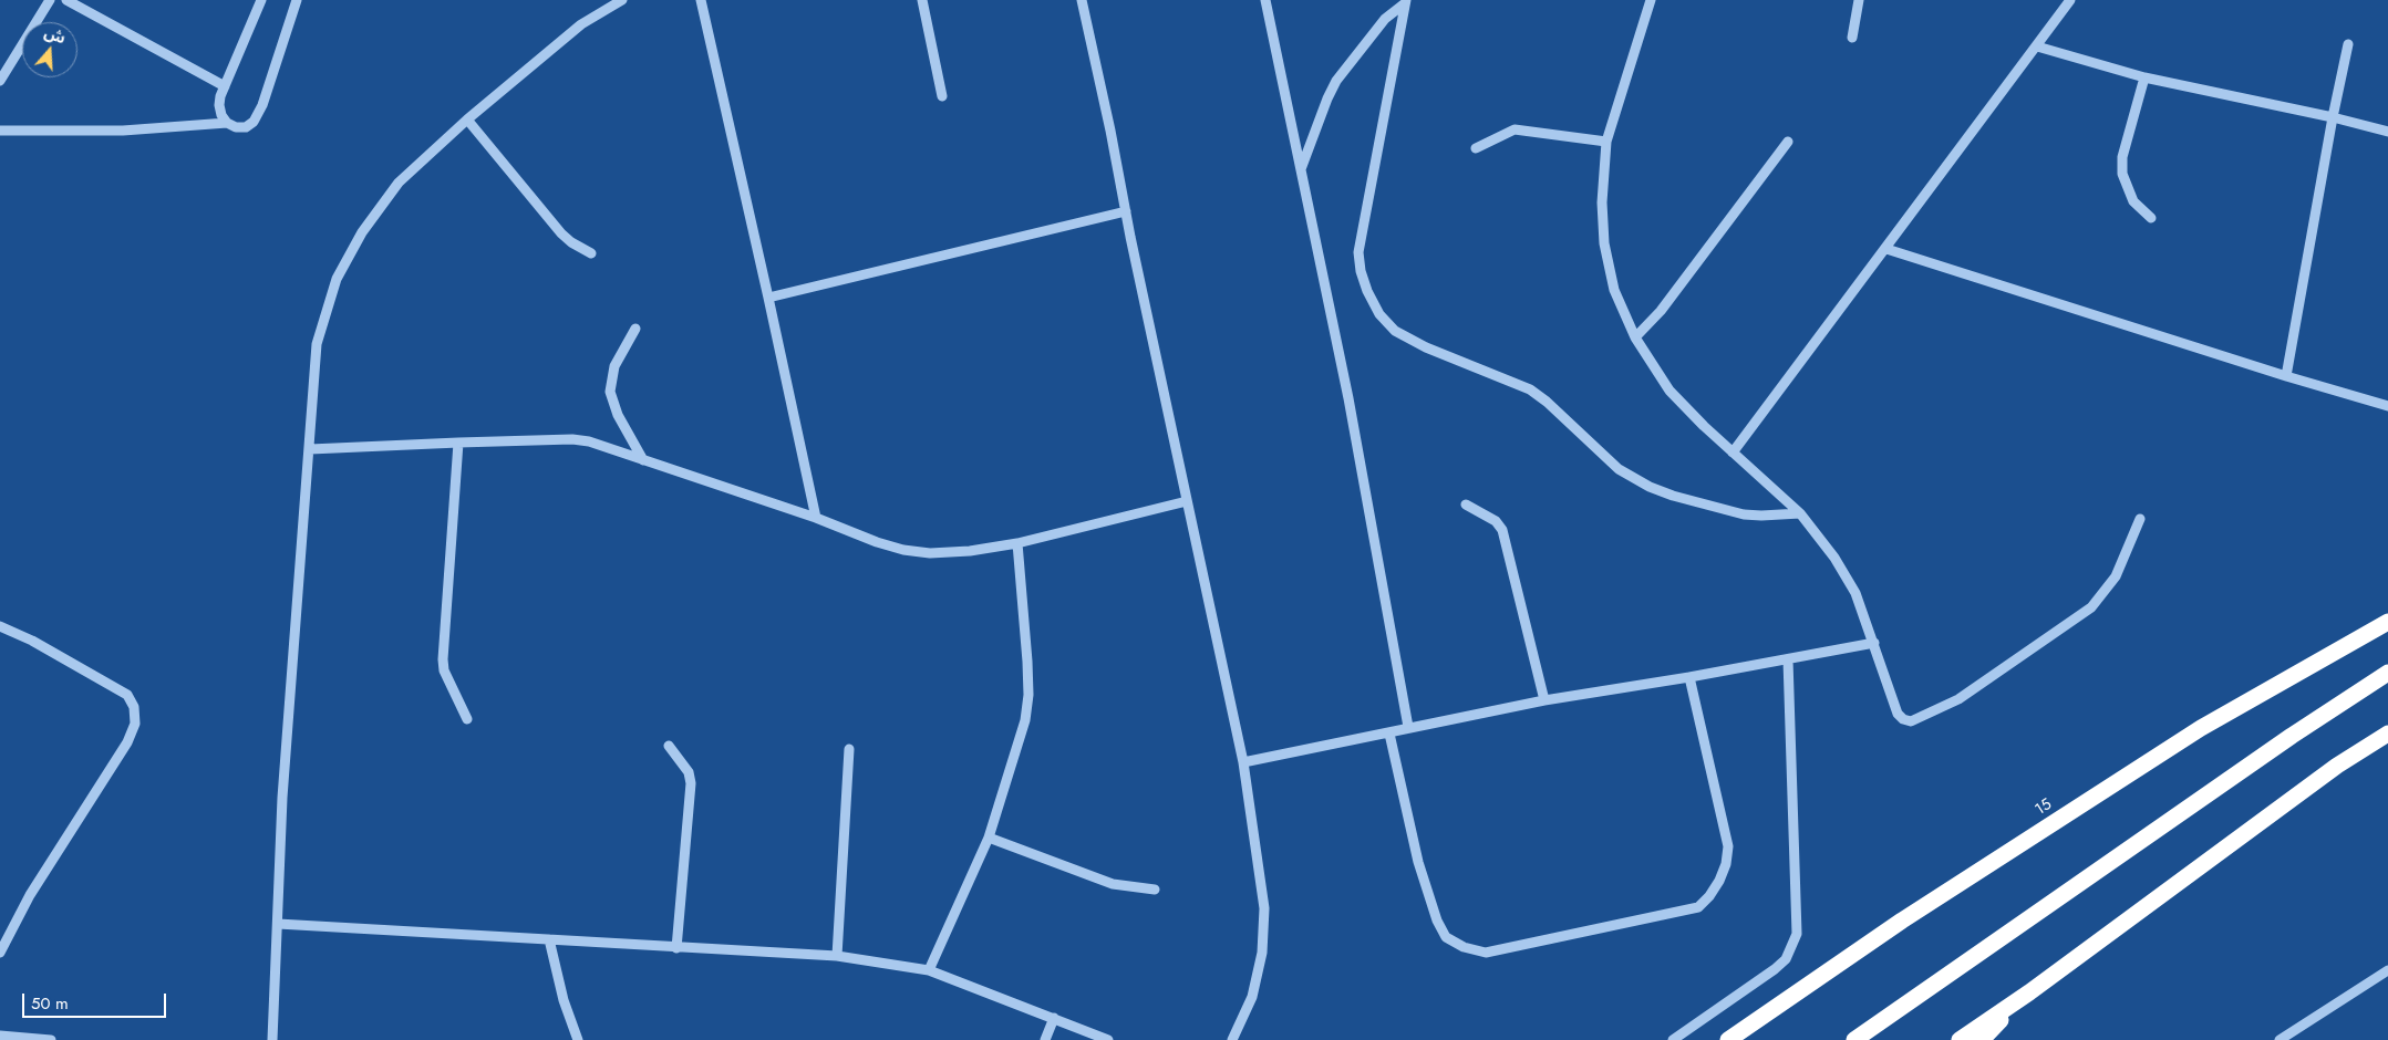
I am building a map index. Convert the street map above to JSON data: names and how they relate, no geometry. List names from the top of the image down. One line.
{"streets":{"highway":["15"]},"scale_bar":"50 m","north":"top"}
